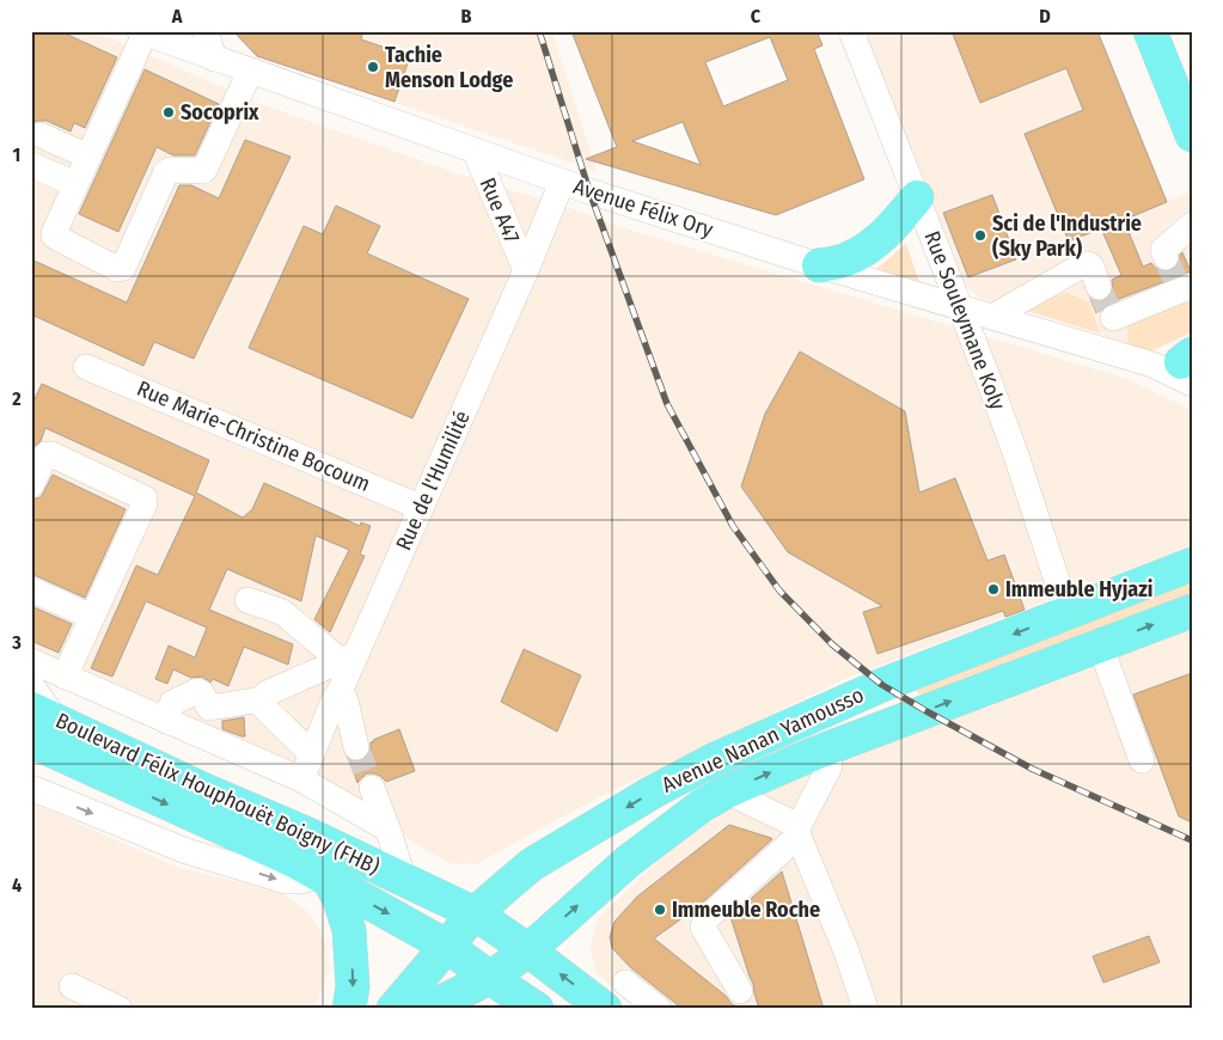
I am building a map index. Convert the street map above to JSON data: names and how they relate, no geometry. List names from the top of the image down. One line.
{"streets":{"main road":["Avenue Nanan Yamousso","Boulevard Félix Houphouët Boigny (FHB)"],"street":["Avenue Félix Ory","Rue A47","Rue Souleymane Koly","Rue Marie-Christine Bocoum","Rue de l'Humilité"]},"crossings":[["Avenue Félix Ory","Rue A47"],["Avenue Félix Ory","Rue Souleymane Koly"],["Avenue Félix Ory","Rue de l'Humilité"],["Rue A47","Rue de l'Humilité"],["Rue Souleymane Koly","Avenue Nanan Yamousso"],["Rue Marie-Christine Bocoum","Rue de l'Humilité"],["Rue de l'Humilité","Boulevard Félix Houphouët Boigny (FHB)"],["Avenue Nanan Yamousso","Boulevard Félix Houphouët Boigny (FHB)"]],"places":["Tachie Menson Lodge","Socoprix","Sci de l'Industrie (Sky Park)","Immeuble Hyjazi","Immeuble Roche"],"grid":{"columns":["A","B","C","D"],"rows":["1","2","3","4"]}}
